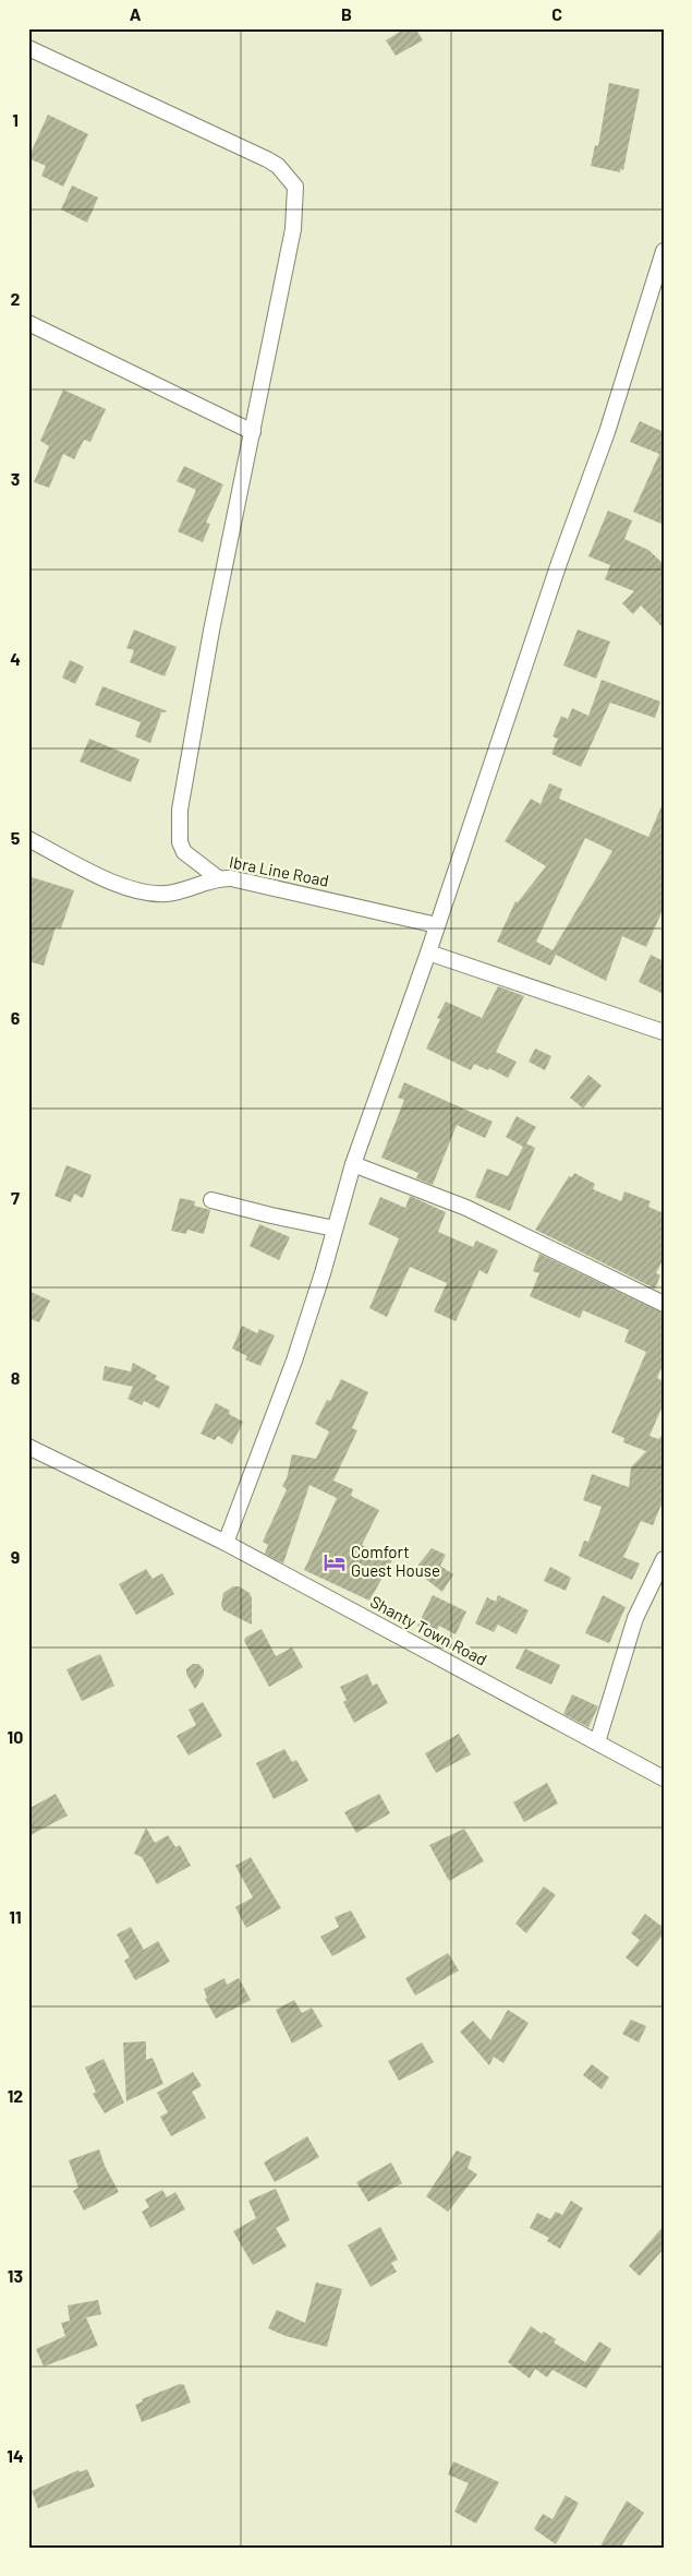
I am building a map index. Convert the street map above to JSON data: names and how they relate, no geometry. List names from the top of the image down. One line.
{"streets":{"street":["Ibra Line Road","Shanty Town Road"]},"places":{"hotel":["Comfort Guest House"]},"grid":{"columns":["A","B","C"],"rows":["1","2","3","4","5","6","7","8","9","10","11","12","13","14"]}}
